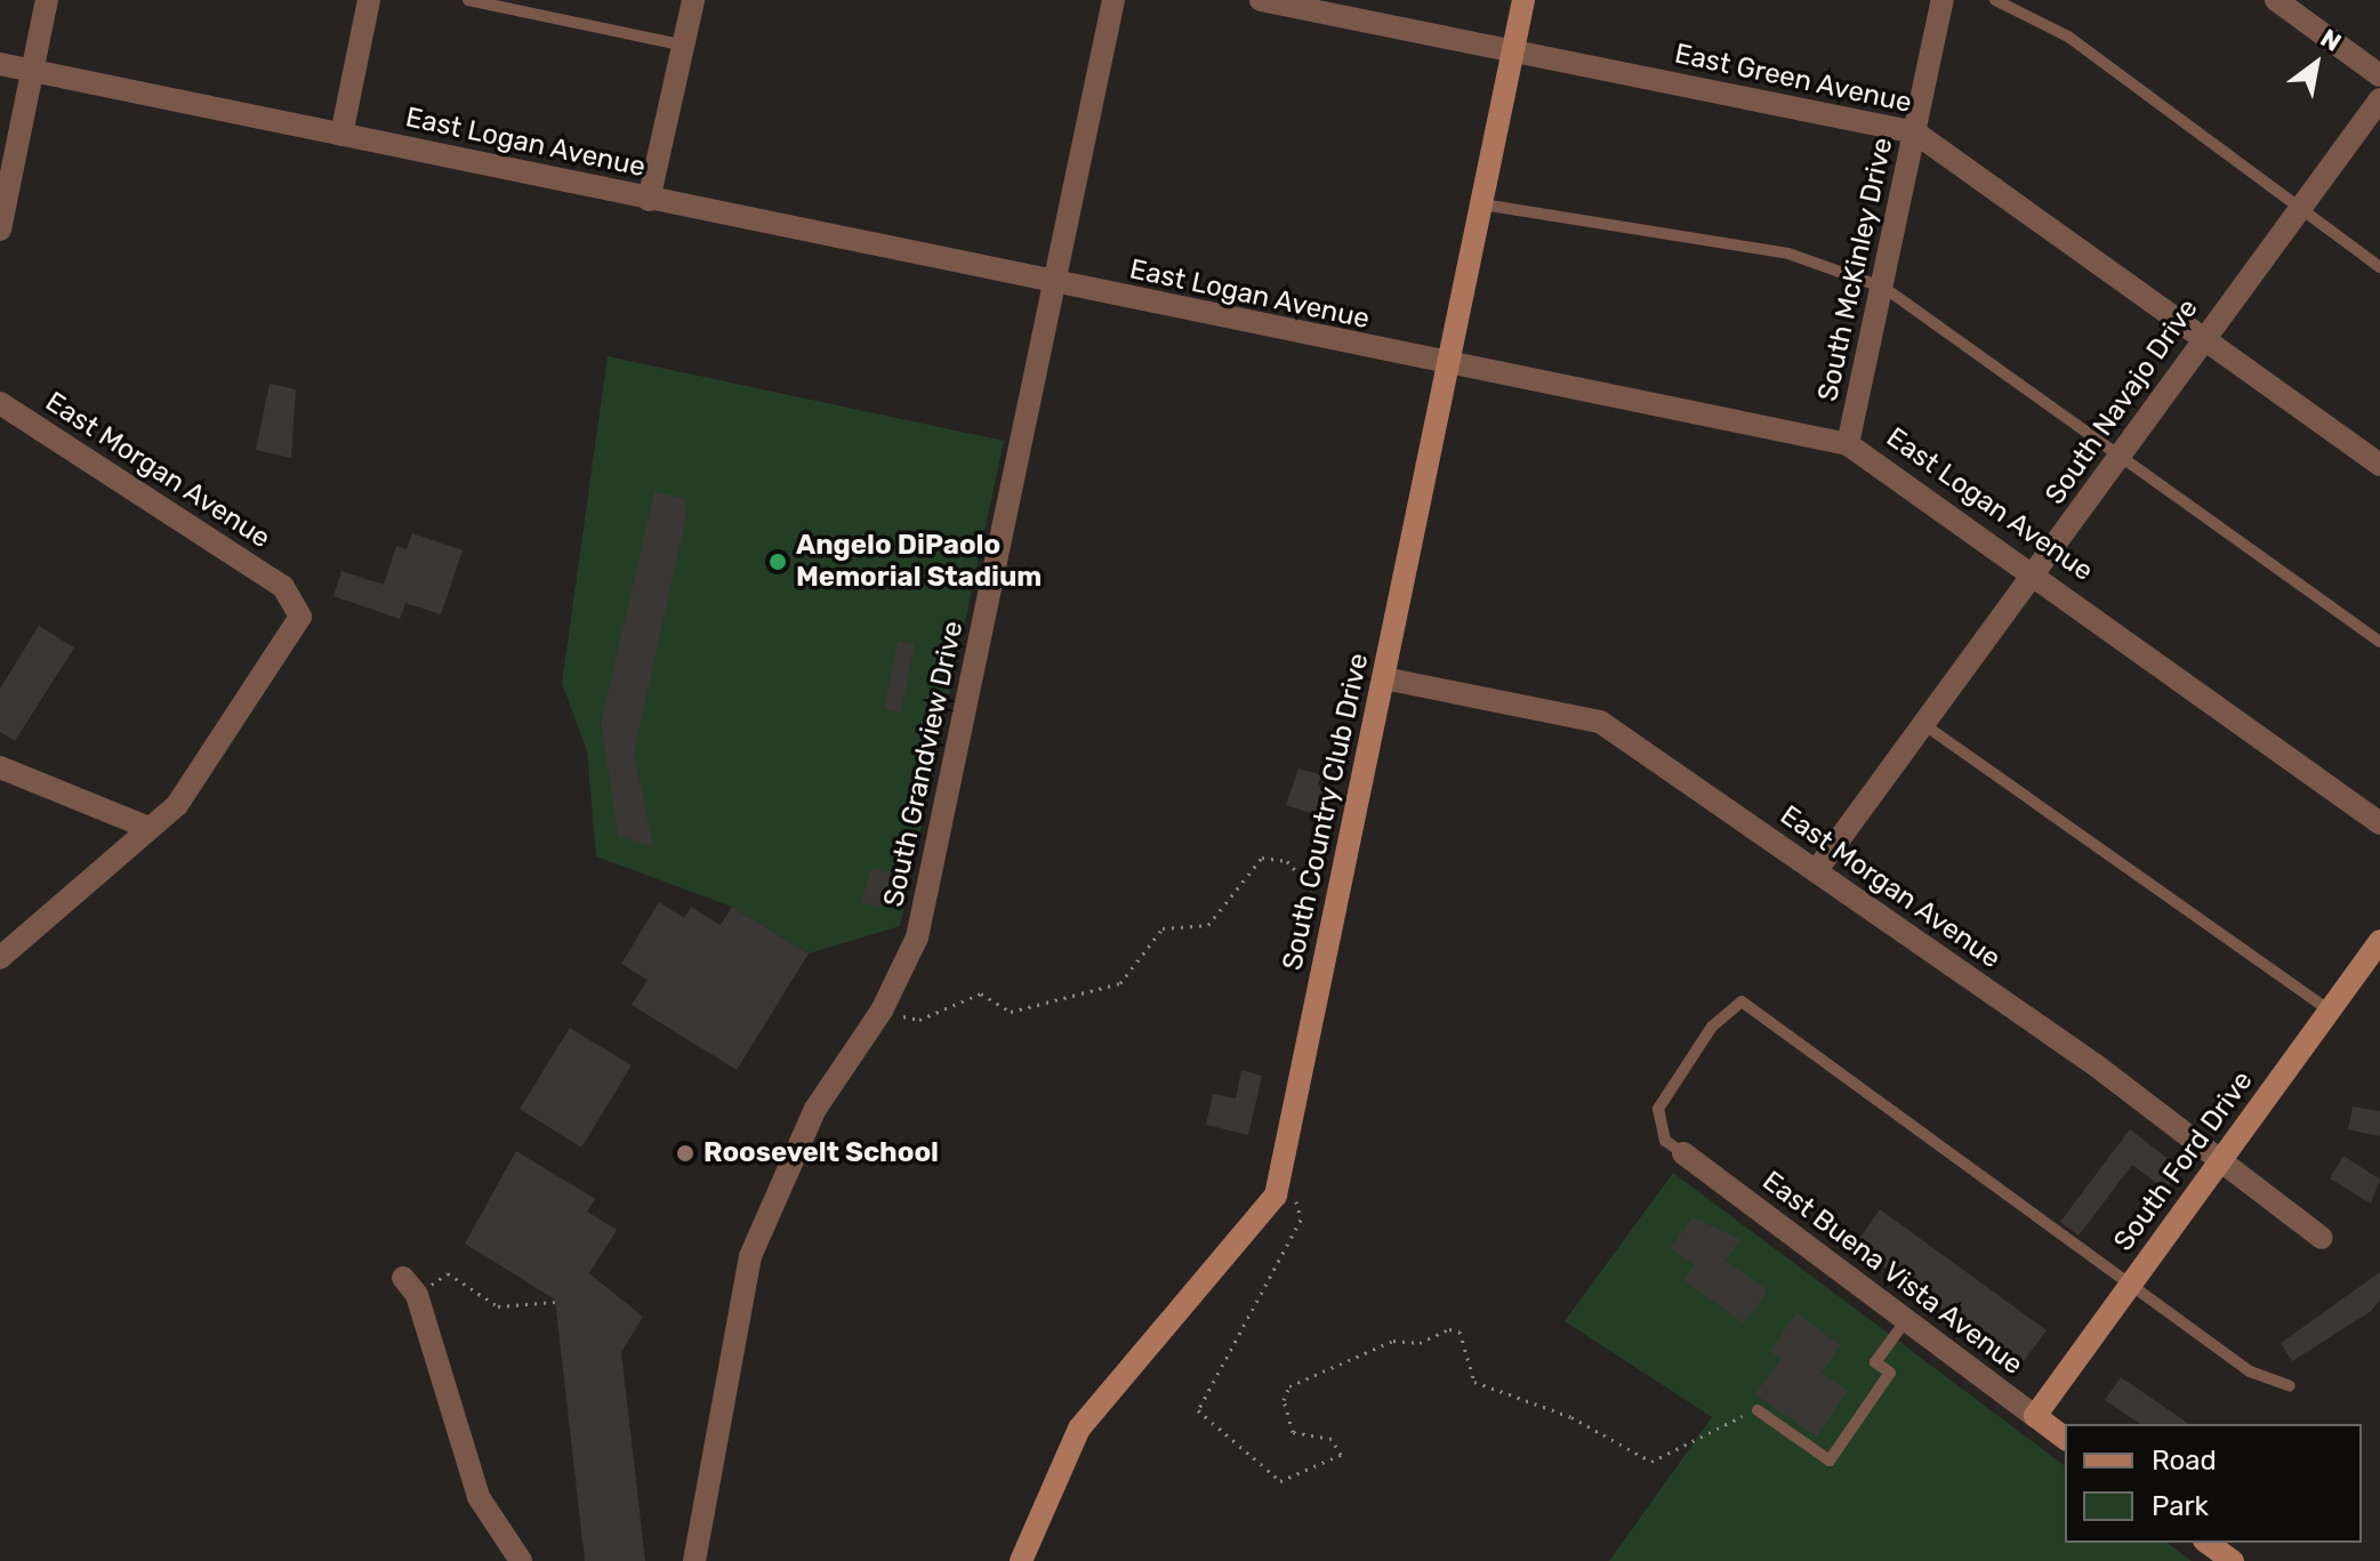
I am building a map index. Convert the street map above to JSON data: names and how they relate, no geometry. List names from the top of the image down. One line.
{"streets":{"main road":["South Country Club Drive","South Ford Drive","East Buena Vista Avenue"],"street":["East Green Avenue","East Logan Avenue","South McKinley Drive","South Navajo Drive","East Morgan Avenue","South Grandview Drive"]},"crossings":[["East Green Avenue","South McKinley Drive"],["East Green Avenue","South Navajo Drive"],["East Green Avenue","South Country Club Drive"],["East Logan Avenue","South McKinley Drive"],["East Logan Avenue","South Navajo Drive"],["East Logan Avenue","South Grandview Drive"],["East Logan Avenue","South Country Club Drive"],["South Navajo Drive","East Morgan Avenue"],["East Morgan Avenue","South Country Club Drive"],["East Morgan Avenue","South Ford Drive"],["South Ford Drive","East Buena Vista Avenue"]],"places":["Angelo DiPaolo Memorial Stadium","Roosevelt School"],"legend":["Road","Park"],"north":"top right"}
